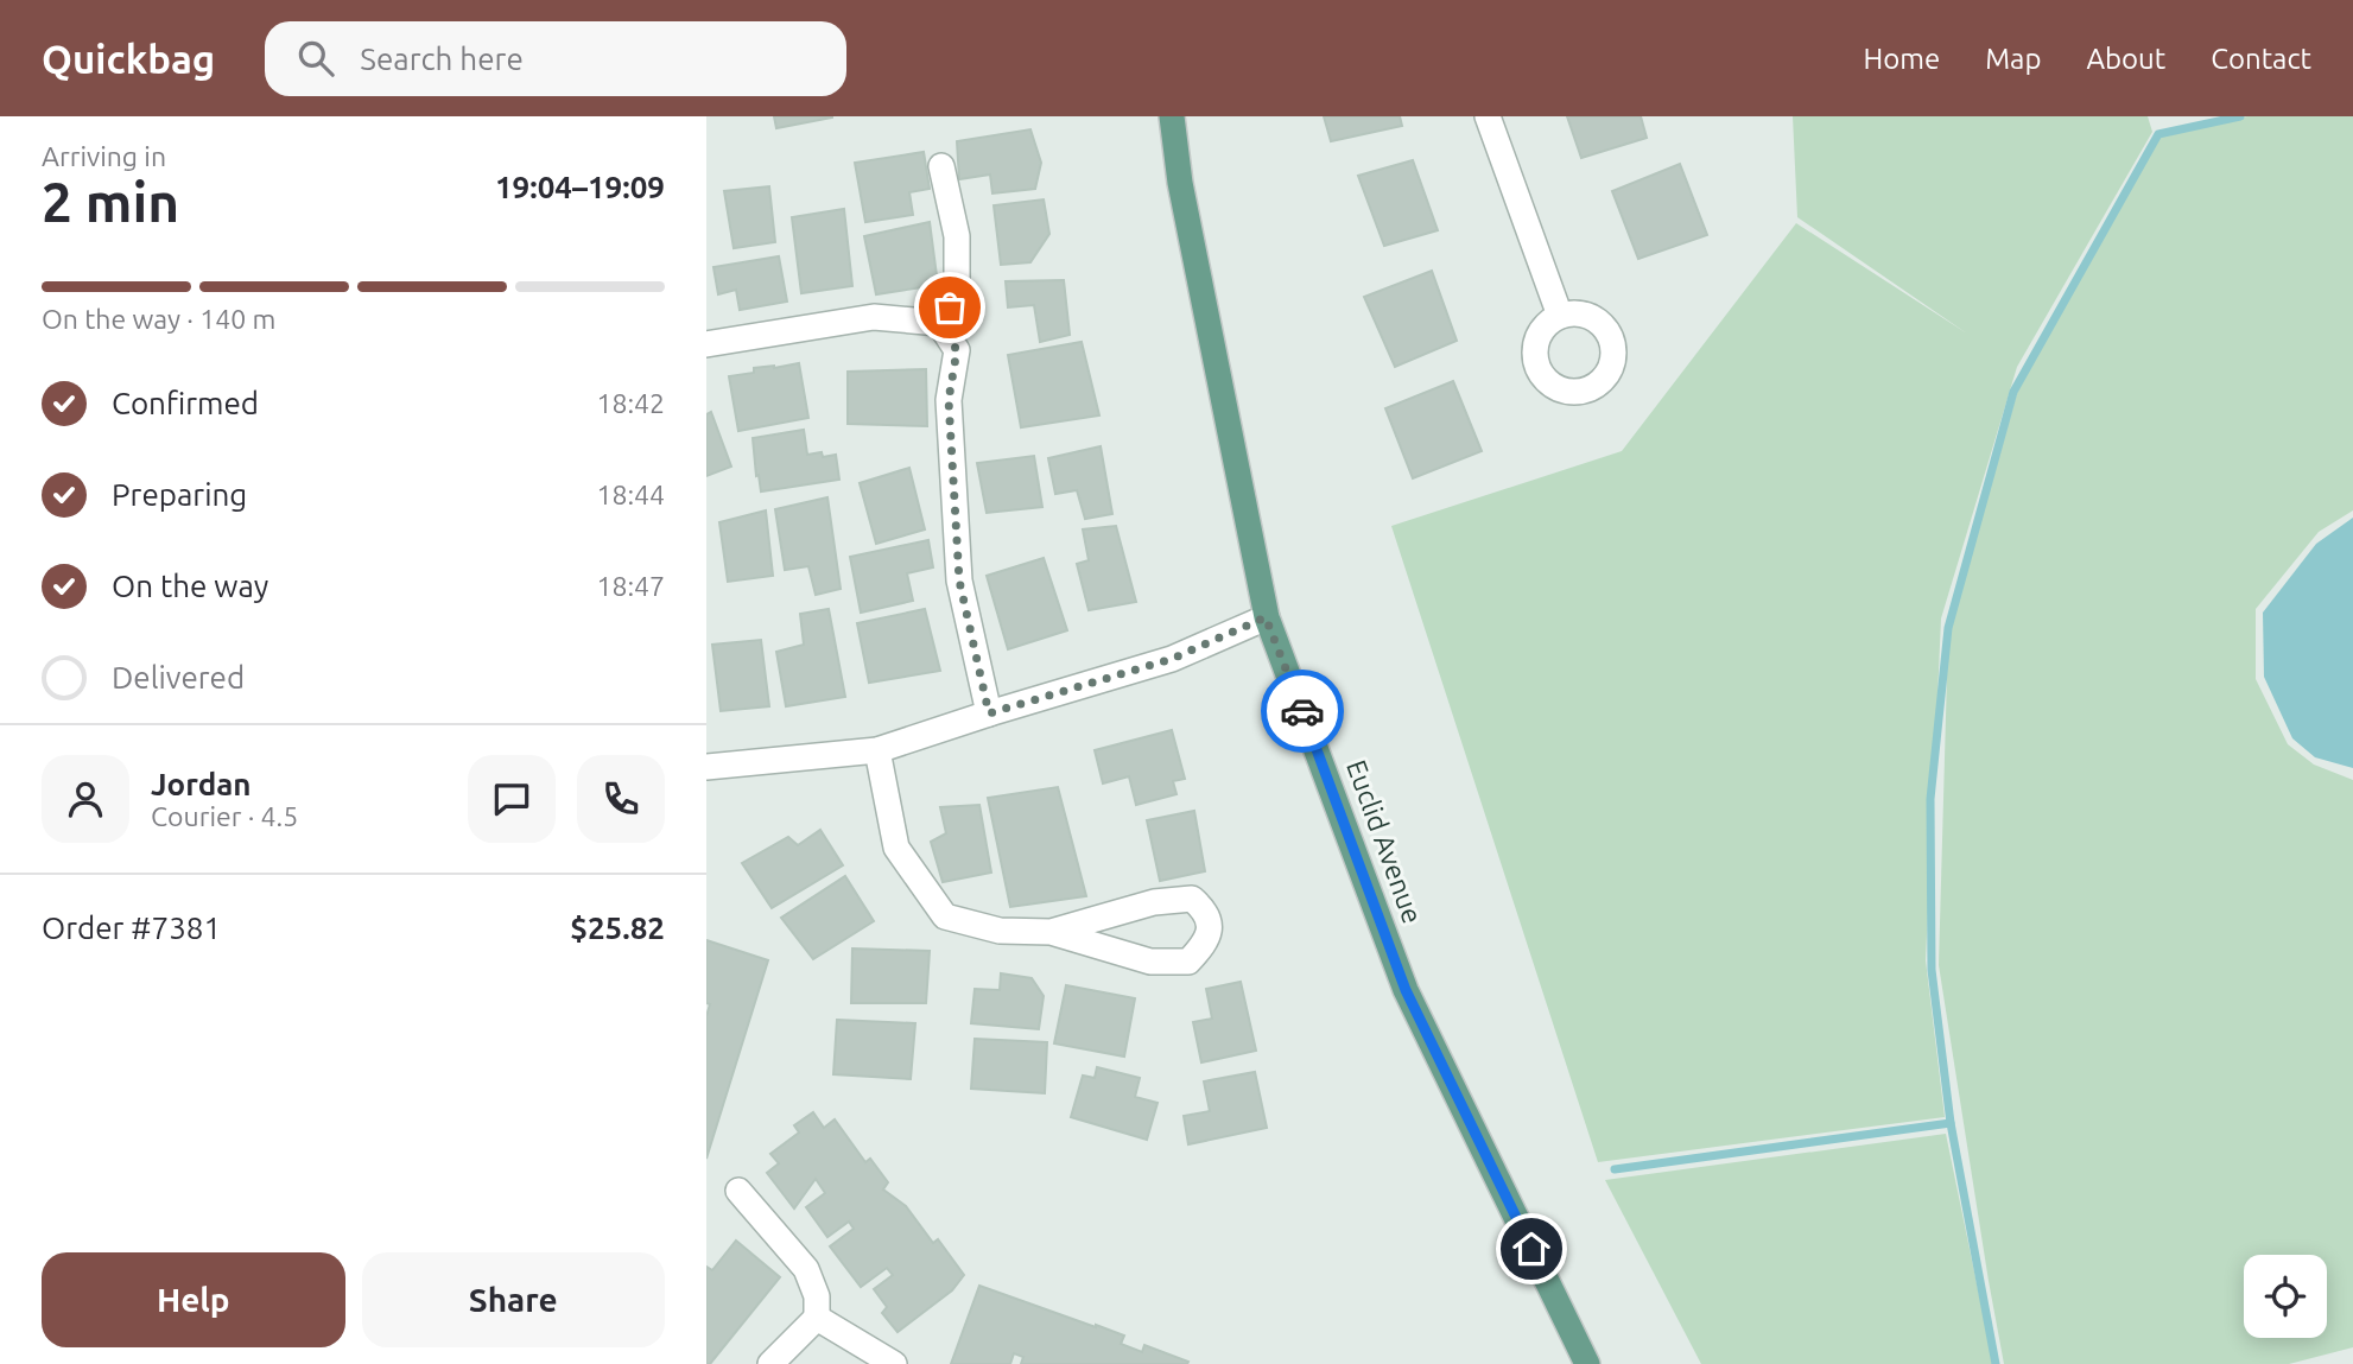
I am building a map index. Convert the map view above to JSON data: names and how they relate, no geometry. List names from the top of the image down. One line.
{"streets":{"main road":["Euclid Avenue"]},"page":{"header":"Quickbag","search":"Search here","nav":["Home","Map","About","Contact"],"heading":["2 min","Arriving in","19:04–19:09"],"panel":["Jordan","Courier · 4.5","Order #7381","$25.82"],"bar":"On the way · 140 m","list":[["Confirmed","18:42"],["Preparing","18:44"],["On the way","18:47"],"Delivered"],"buttons":["Help","Share"]}}
